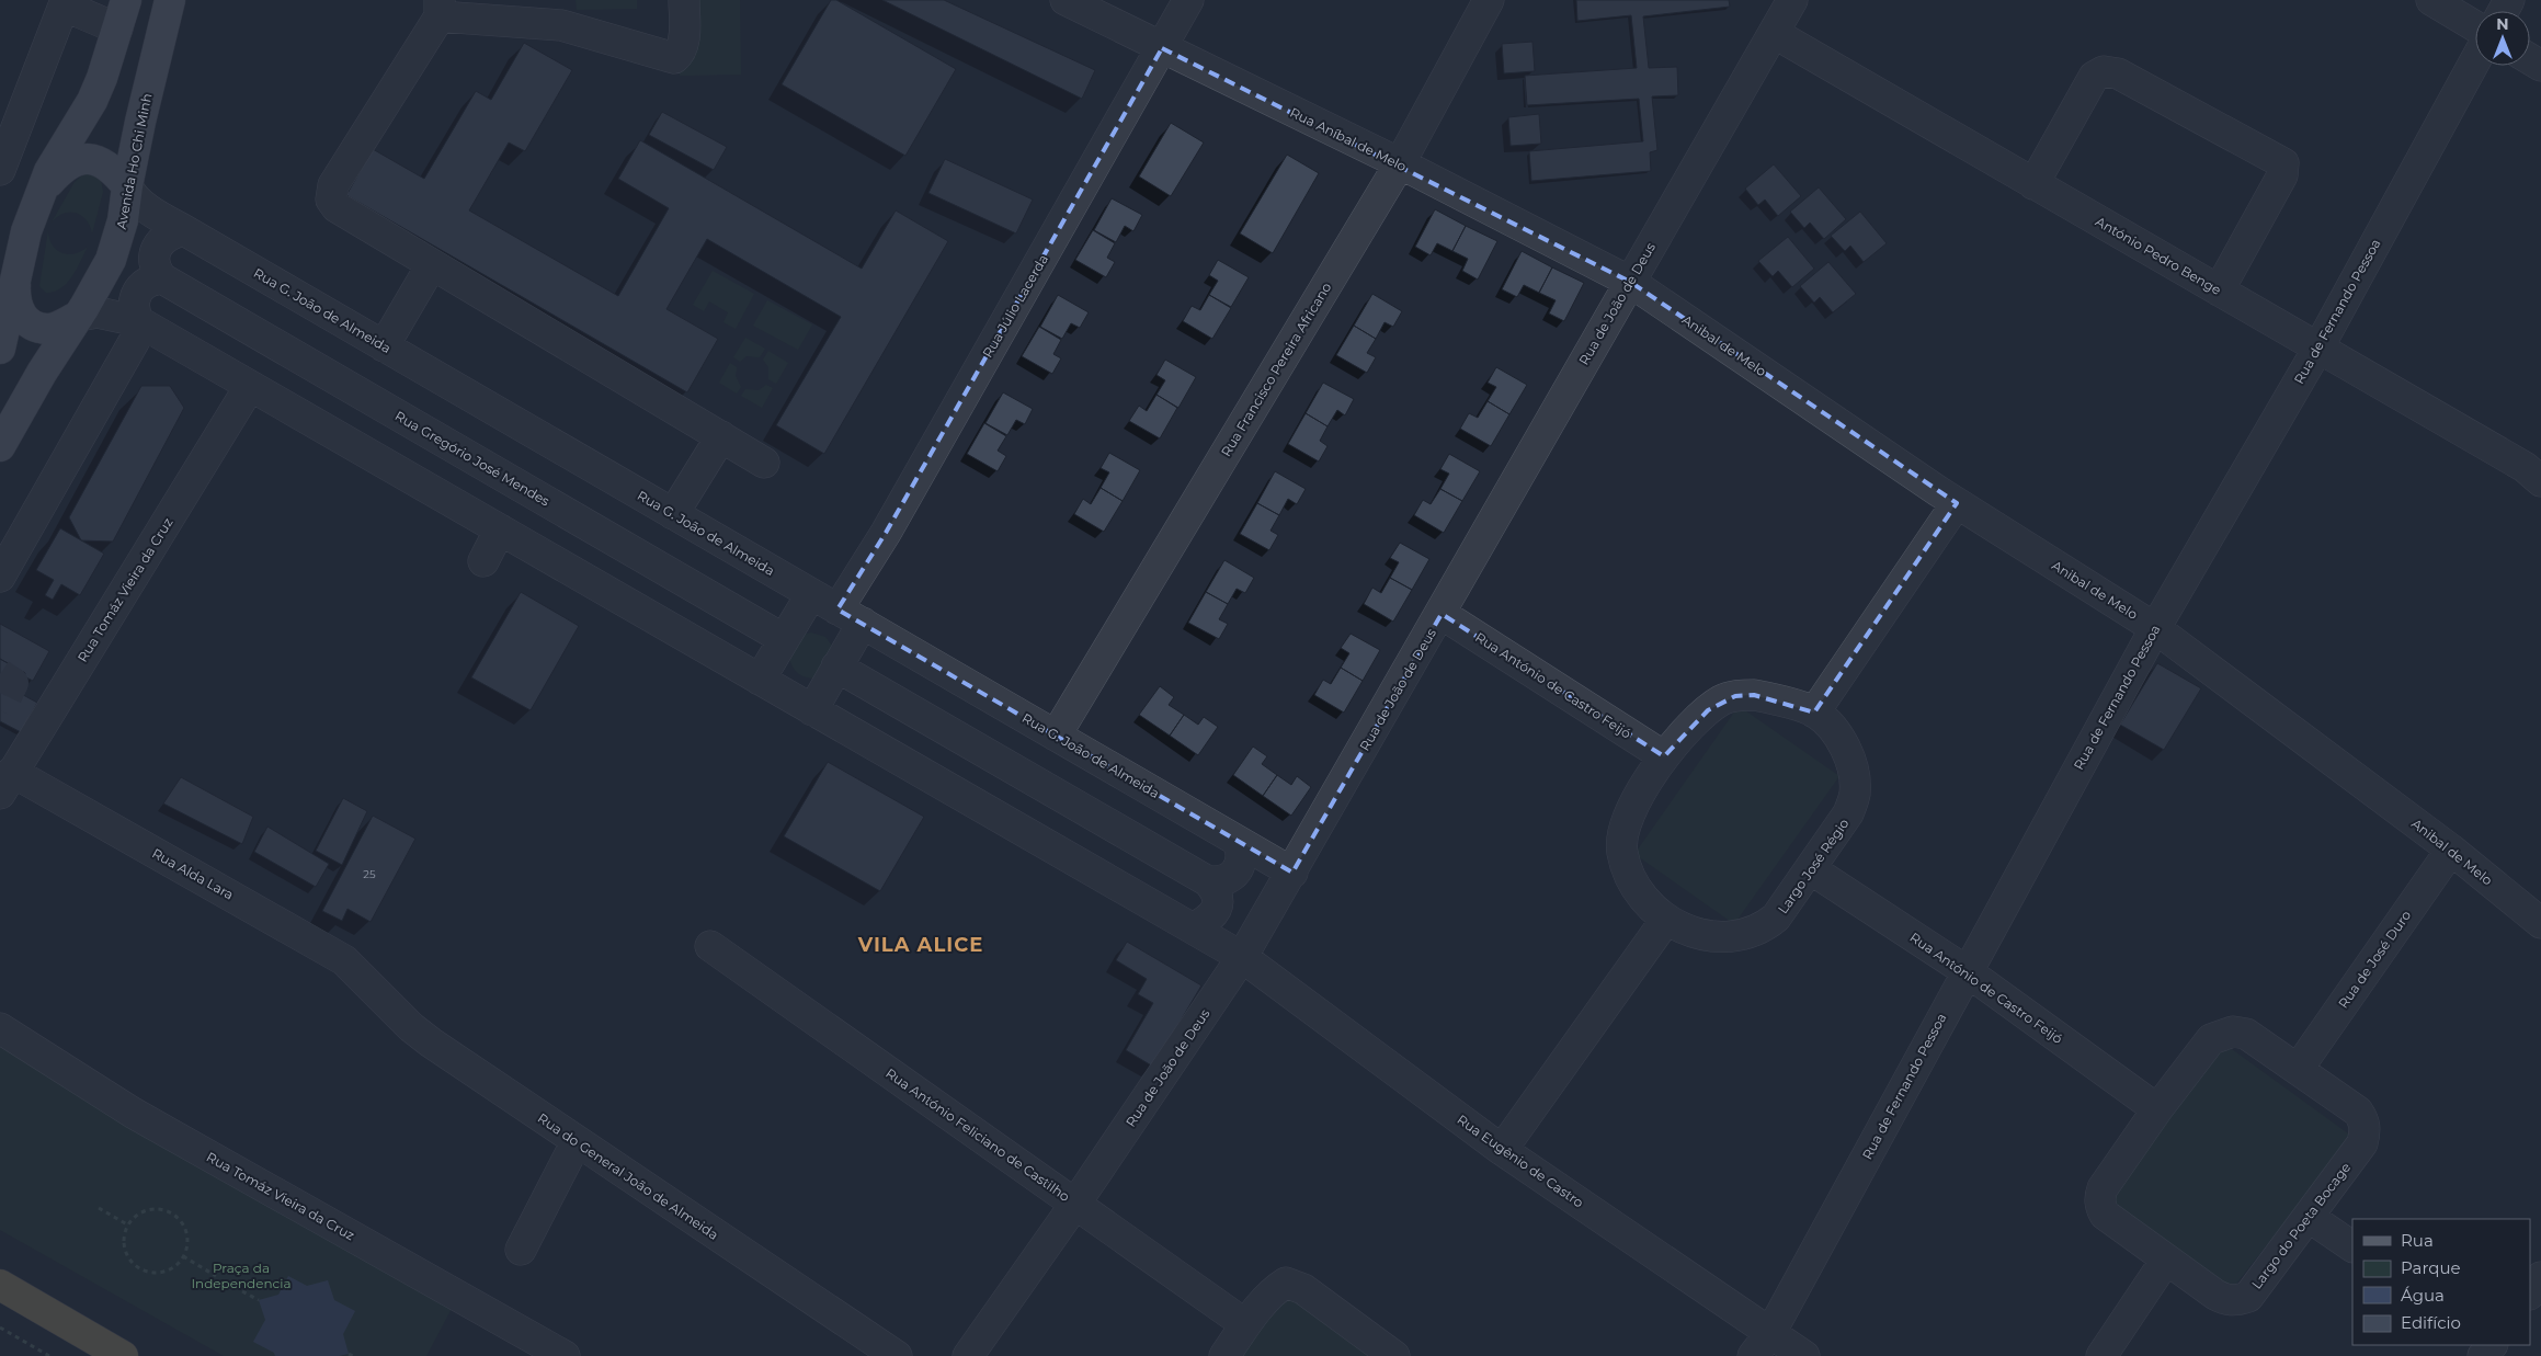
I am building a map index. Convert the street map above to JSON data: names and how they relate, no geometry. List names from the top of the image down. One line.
{"streets":{"main road":["Avenida Ho Chi Minh"],"street":["Rua Aníbal de Melo","António Pedro Benge","Rua de João de Deus","Rua Júlio Lacerda","Rua G. João de Almeida","Rua de Fernando Pessoa","Anibal de Melo","Rua Francisco Pereira Africano","Rua Gregório José Mendes","Rua Tomáz Vieira da Cruz","Rua António de Castro Feijó","Largo José Régio","Rua Alda Lara","Rua de José Duro","Rua António Feliciano de Castilho","Rua Eugênio de Castro","Rua do General João de Almeida","Largo do Poeta Bocage"]},"crossings":[["Rua Aníbal de Melo","Rua de João de Deus"],["Rua Aníbal de Melo","Rua Júlio Lacerda"],["Rua Aníbal de Melo","Anibal de Melo"],["Rua Aníbal de Melo","Rua Francisco Pereira Africano"],["Avenida Ho Chi Minh","Rua G. João de Almeida"],["António Pedro Benge","Rua de João de Deus"],["António Pedro Benge","Rua de Fernando Pessoa"],["Rua de João de Deus","Rua G. João de Almeida"],["Rua de João de Deus","Anibal de Melo"],["Rua de João de Deus","Rua António de Castro Feijó"],["Rua de João de Deus","Rua António Feliciano de Castilho"],["Rua de João de Deus","Rua Eugênio de Castro"],["Rua Júlio Lacerda","Rua G. João de Almeida"],["Rua G. João de Almeida","Rua Francisco Pereira Africano"],["Rua de Fernando Pessoa","Anibal de Melo"],["Rua de Fernando Pessoa","Rua António de Castro Feijó"],["Rua de Fernando Pessoa","Rua Eugênio de Castro"],["Anibal de Melo","Rua de José Duro"],["Rua Tomáz Vieira da Cruz","Rua Alda Lara"],["Rua António de Castro Feijó","Largo José Régio"],["Rua António de Castro Feijó","Largo do Poeta Bocage"],["Rua Alda Lara","Rua do General João de Almeida"],["Rua de José Duro","Largo do Poeta Bocage"]],"districts":["VILA ALICE"],"parks":["Praça da Independencia"],"house_numbers":["25"],"legend":["Rua","Parque","Água","Edifício"],"north":"top"}
